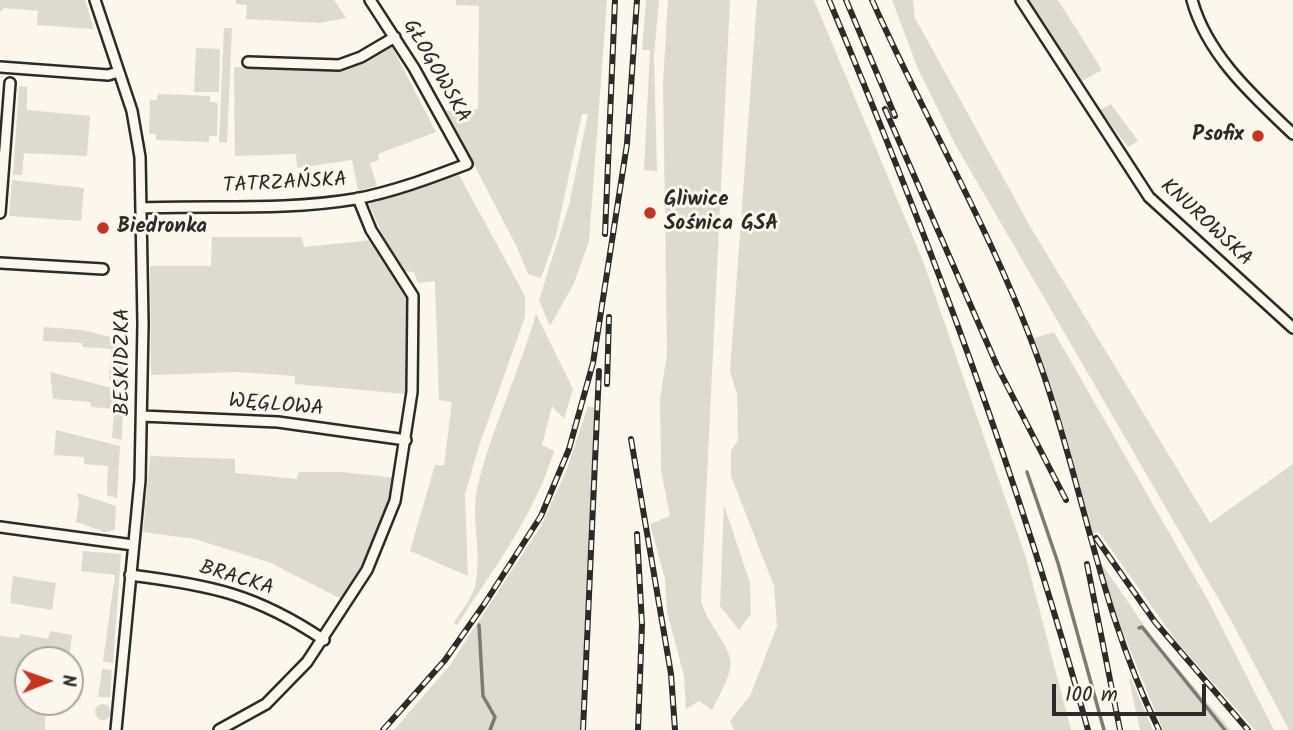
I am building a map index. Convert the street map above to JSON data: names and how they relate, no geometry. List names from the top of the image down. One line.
{"streets":{"street":["GŁOGOWSKA","TATRZAŃSKA","KNUROWSKA","BESKIDZKA","WĘGLOWA","BRACKA"]},"crossings":[["GŁOGOWSKA","TATRZAŃSKA"],["TATRZAŃSKA","BESKIDZKA"],["BESKIDZKA","WĘGLOWA"],["BESKIDZKA","BRACKA"]],"places":["Psofix","Gliwice Sośnica GSA","Biedronka"],"scale_bar":"100 m","north":"right"}
